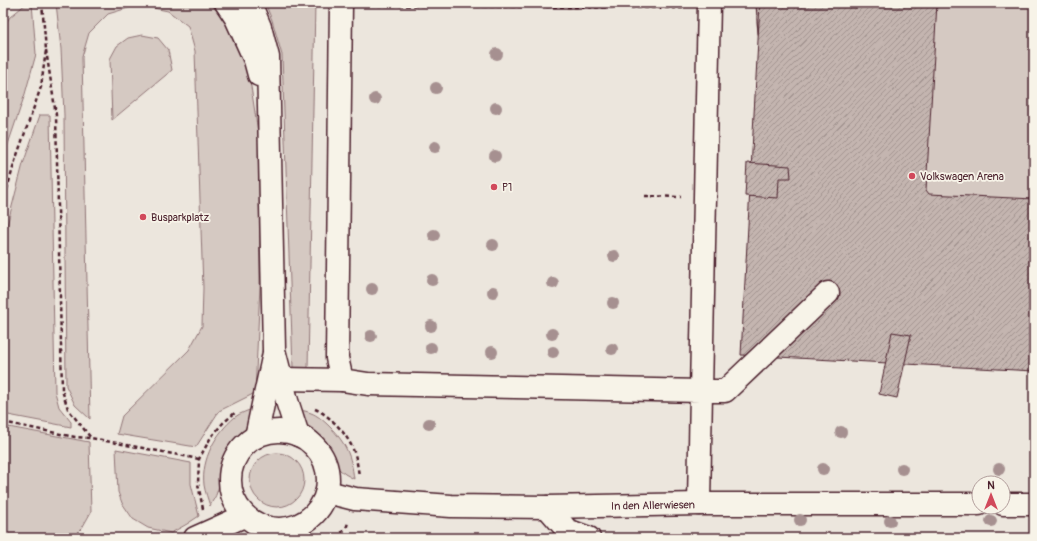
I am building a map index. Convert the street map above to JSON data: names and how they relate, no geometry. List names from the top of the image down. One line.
{"streets":{"street":["In den Allerwiesen"]},"places":["Volkswagen Arena","P1","Busparkplatz"],"north":"top"}
